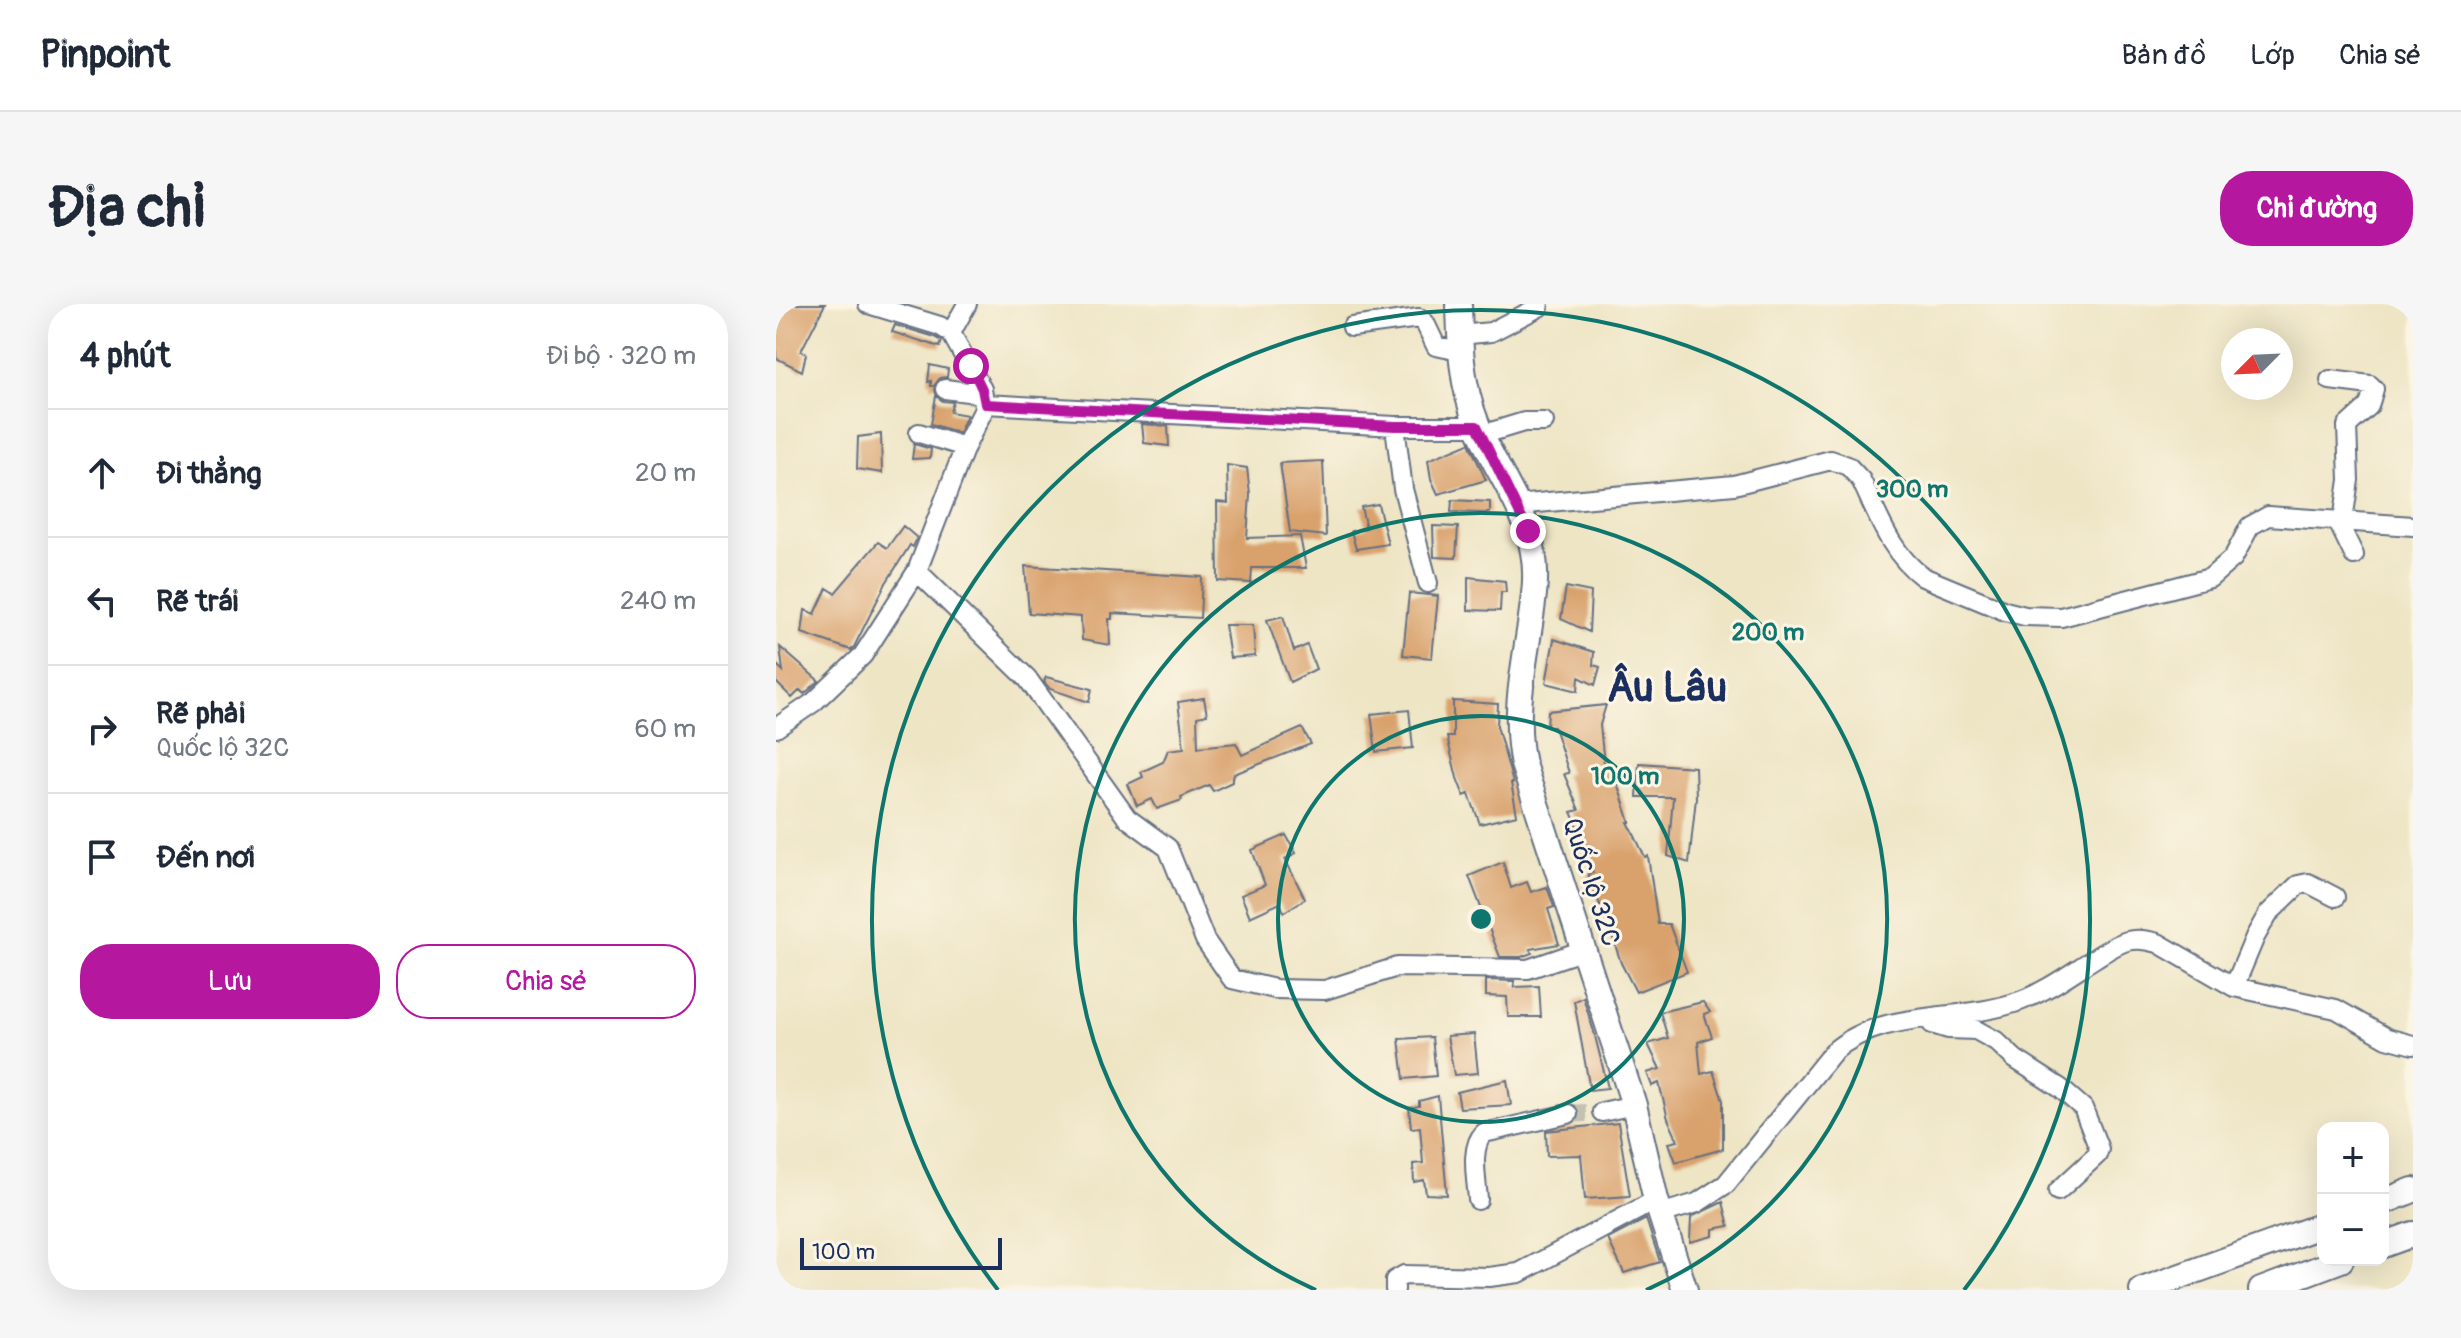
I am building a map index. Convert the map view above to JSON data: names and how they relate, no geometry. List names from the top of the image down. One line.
{"streets":{"main road":["Quốc lộ 32C"]},"districts":["Âu Lâu"],"scale_bar":"100 m","north":"bottom left","page":{"header":"Pinpoint","nav":["Bản đồ","Lớp","Chia sẻ"],"buttons":["Chỉ đường",["Lưu","Chia sẻ"]],"title":"Địa chỉ","heading":["4 phút","Đi bộ · 320 m"],"list":[["Đi thẳng","20 m"],["Rẽ trái","240 m"],["Rẽ phải","Quốc lộ 32C","60 m"],"Đến nơi"],"map_buttons":["+","−"],"scale":"100 m"},"rings":["300 m","200 m","100 m"]}
